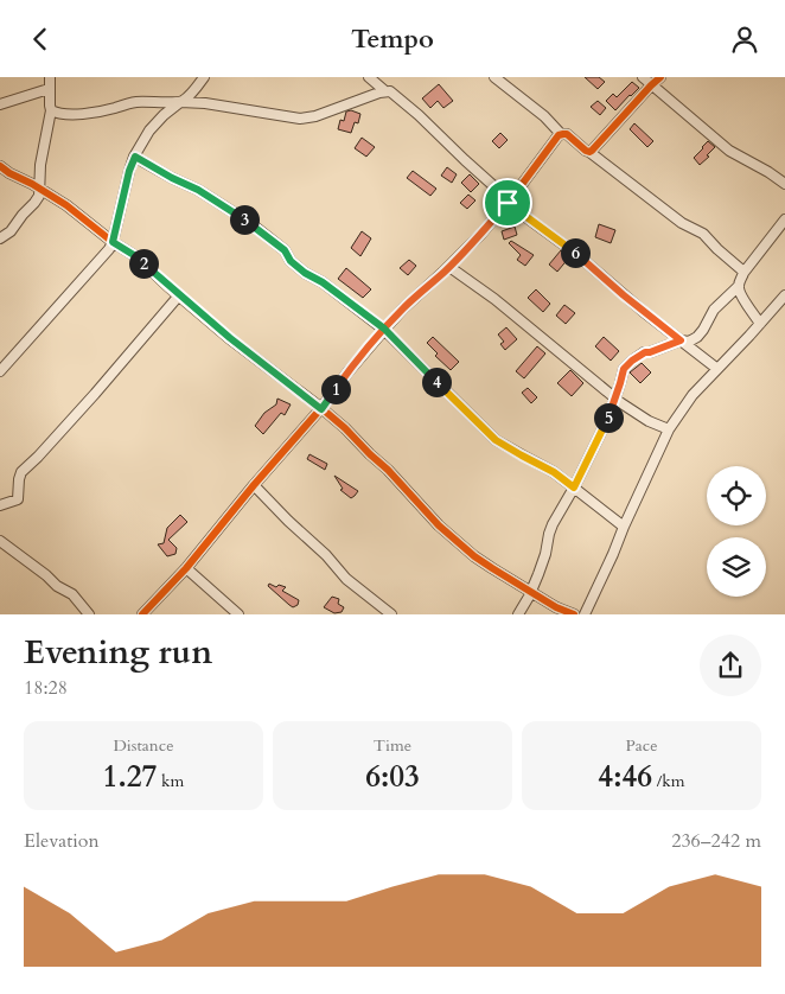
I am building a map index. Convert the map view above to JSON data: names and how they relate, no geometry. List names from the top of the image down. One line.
{"page":{"header":"Tempo","pins":["3","6","2","4","1","5"],"heading":["Evening run","18:28"],"stats":[["Distance","1.27 km"],["Time","6:03"],["Pace","4:46 /km"]],"chart":["Elevation","236–242 m"]}}
